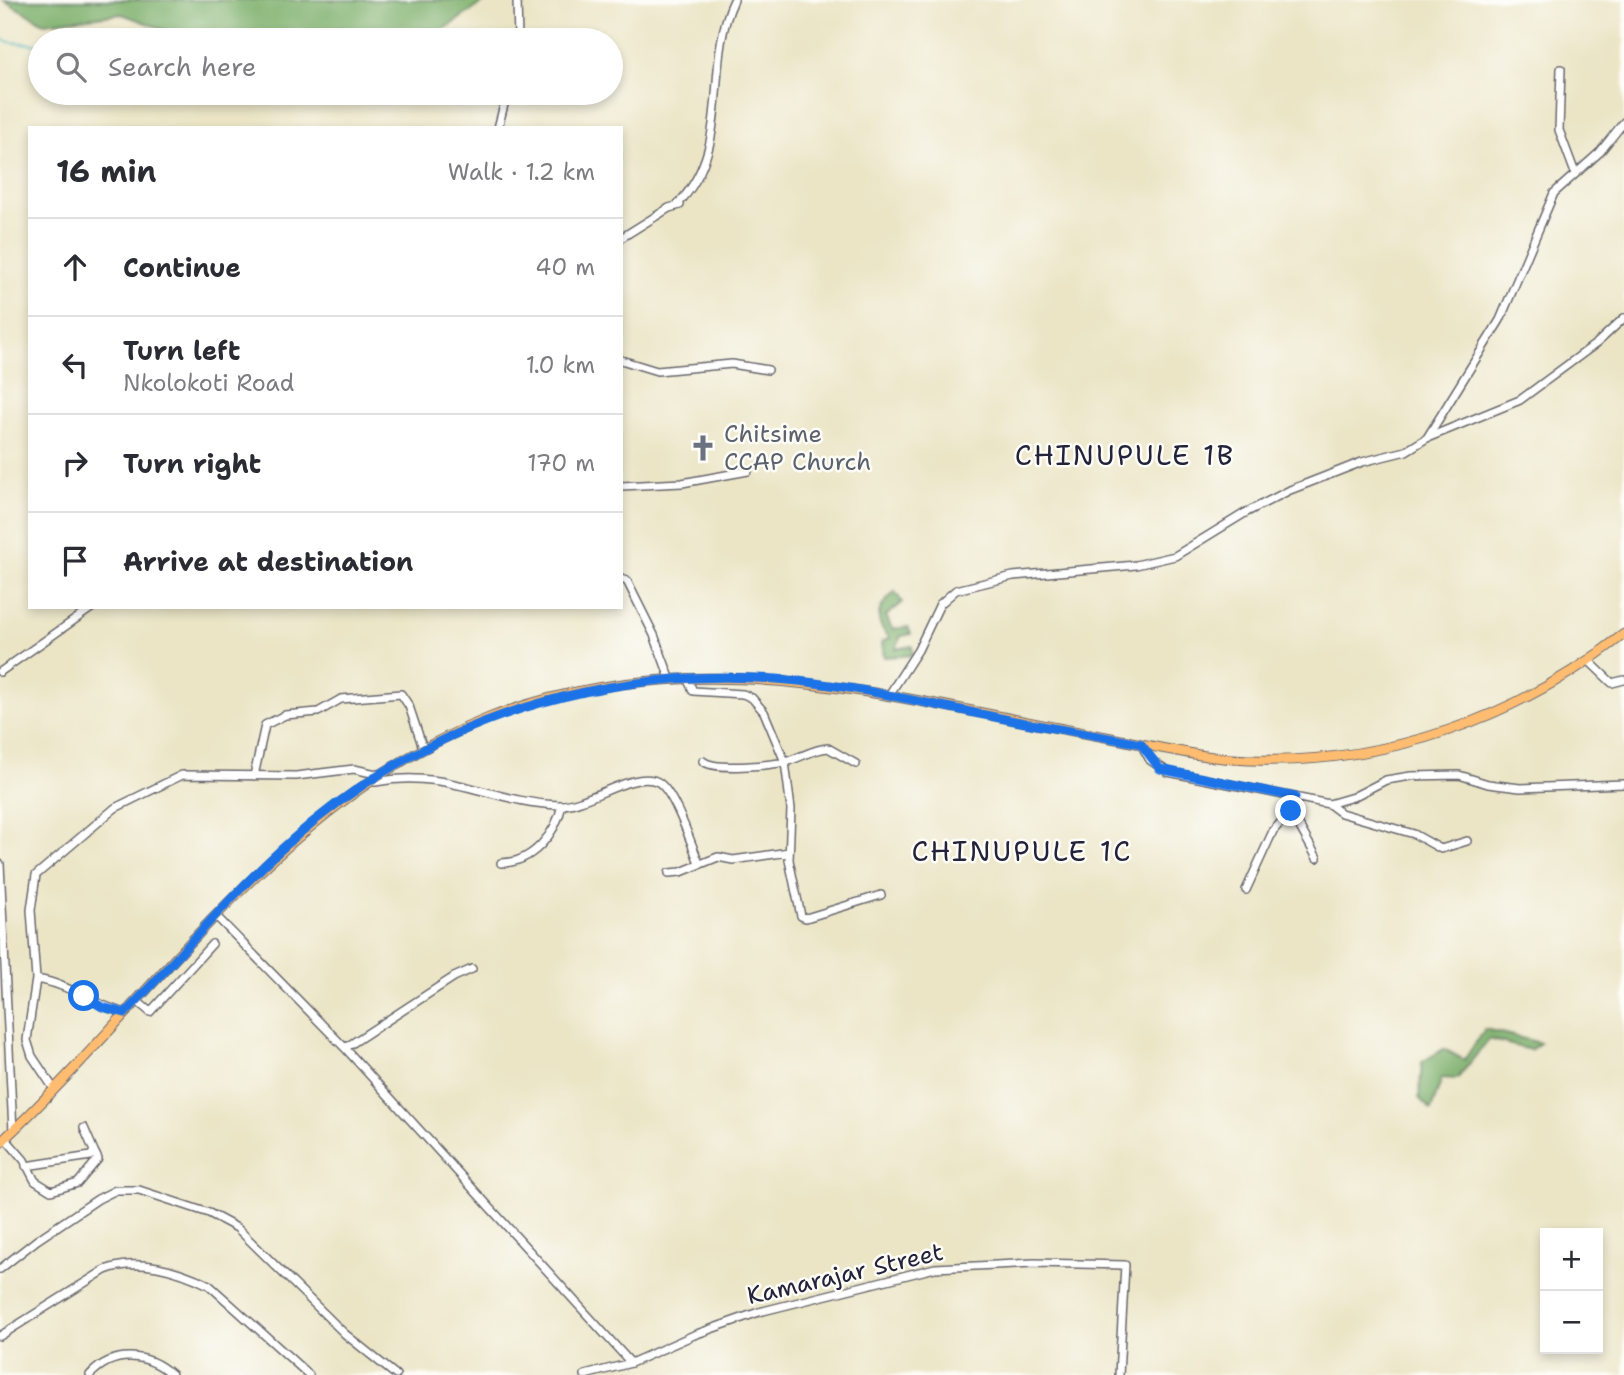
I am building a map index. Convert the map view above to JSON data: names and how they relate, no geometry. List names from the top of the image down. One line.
{"streets":{"street":["Kamarajar Street"]},"districts":["CHINUPULE 1B","CHINUPULE 1C"],"places":{"church":["Chitsime CCAP Church"]},"page":{"search":"Search here","heading":["16 min","Walk · 1.2 km"],"list":[["Continue","40 m"],["Turn left","Nkolokoti Road","1.0 km"],["Turn right","170 m"],"Arrive at destination"],"map_buttons":["+","−"]}}
